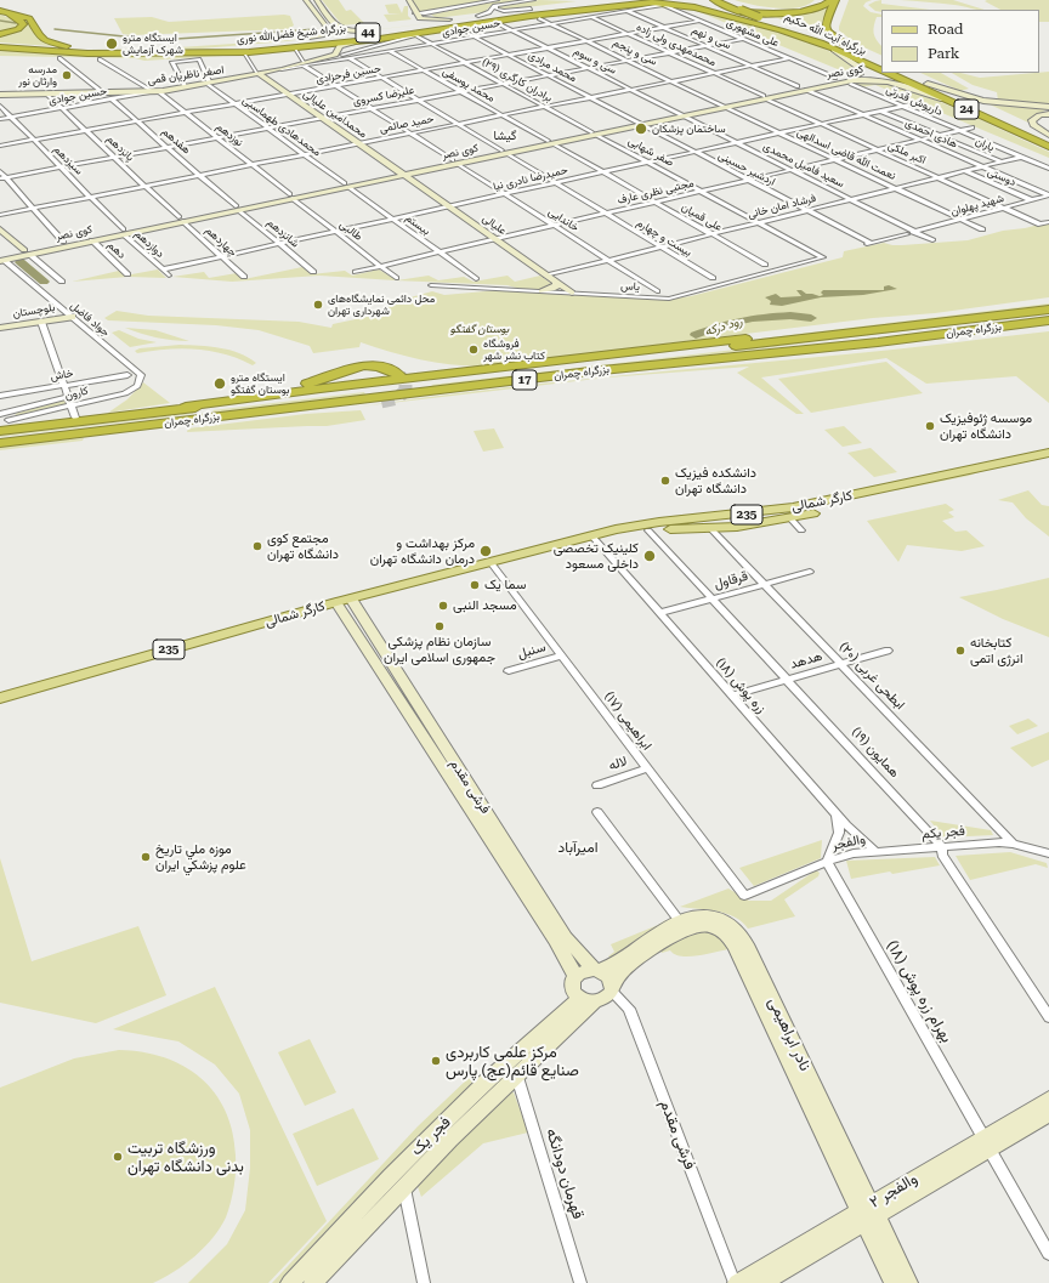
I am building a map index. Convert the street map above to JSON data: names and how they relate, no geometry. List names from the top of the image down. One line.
{"streets":{"highway":["44","بزرگراه شیخ فضل‌الله نوری","بزرگراه آیت الله حکیم","24","بزرگراه چمران","17"],"main road":["کارگر شمالی","235"],"street":["حسین جوادی","علی مشهوری","سی و نهم","محمدمهدی ولی زاده","سی و پنجم","سی و سوم","محمد مرادی","کوی نصر","حسین فرحزادی","اصغر ناظریان قمی","برادران کارگری (۲۹)","محمد یوسفی","علیرضا کسروی","داریوش قدرتی","محمدامین علیالی","حمید صائمی","محمدهادی طهماسبی","هادی احمدی","نوزدهم","هفدهم","یاران","پانزدهم","صفر شهابی","اکبر ملکی","نعمت الله قاضی اسدالهی","سیزدهم","سعید فامیل محمدی","اردشیر حسینی","دوستی","حمیدرضا نادری نیا","مجتبی نظری عارف","شهید پهلوان","فرشاد امان خانی","علی قمیان","خاندایی","بیستم","علیالی","طالبی","شانزدهم","بیست و چهارم","چهاردهم","دوازدهم","دهم","یاس","بلوچستان","جواد فاضل","خاش","کارون","قرقاول","سنبل","هدهد","ابطحی غربی (۲۰)","زره پوش (۱۸)","ابراهیمی (۱۷)","همایون (۱۹)","لاله","فرشی مقدم","فجر یکم","والفجر","بهرام زره پوش (۱۸)","نادر ابراهیمی","فجر یک","قهرمان دودانگه","والفجر ۲"]},"crossings":[["حسین جوادی","علی مشهوری"],["حسین جوادی","سی و نهم"],["حسین جوادی","محمدمهدی ولی زاده"],["حسین جوادی","سی و پنجم"],["حسین جوادی","سی و سوم"],["حسین جوادی","محمد مرادی"],["حسین جوادی","اصغر ناظریان قمی"],["حسین جوادی","برادران کارگری (۲۹)"],["حسین جوادی","محمد یوسفی"],["حسین جوادی","نوزدهم"],["حسین جوادی","هفدهم"],["حسین جوادی","پانزدهم"],["حسین جوادی","سیزدهم"],["حسین جوادی","خاندایی"],["حسین جوادی","بیست و چهارم"],["علی مشهوری","حسین فرحزادی"],["علی مشهوری","علیرضا کسروی"],["علی مشهوری","حمید صائمی"],["بزرگراه شیخ فضل‌الله نوری","سی و نهم"],["بزرگراه آیت الله حکیم","کوی نصر"],["سی و نهم","حسین فرحزادی"],["سی و نهم","علیرضا کسروی"],["سی و نهم","حمید صائمی"],["محمدمهدی ولی زاده","کوی نصر"],["محمدمهدی ولی زاده","حسین فرحزادی"],["محمدمهدی ولی زاده","علیرضا کسروی"],["محمدمهدی ولی زاده","حمید صائمی"],["محمدمهدی ولی زاده","اکبر ملکی"],["سی و پنجم","کوی نصر"],["سی و پنجم","حسین فرحزادی"],["سی و پنجم","علیرضا کسروی"],["سی و پنجم","حمید صائمی"],["سی و پنجم","نعمت الله قاضی اسدالهی"],["سی و سوم","کوی نصر"],["سی و سوم","حسین فرحزادی"],["سی و سوم","علیرضا کسروی"],["سی و سوم","حمید صائمی"],["سی و سوم","سعید فامیل محمدی"],["محمد مرادی","کوی نصر"],["محمد مرادی","حسین فرحزادی"],["محمد مرادی","علیرضا کسروی"],["محمد مرادی","حمید صائمی"],["محمد مرادی","اردشیر حسینی"],["کوی نصر","برادران کارگری (۲۹)"],["کوی نصر","محمد یوسفی"],["کوی نصر","داریوش قدرتی"],["کوی نصر","محمدامین علیالی"],["کوی نصر","محمدهادی طهماسبی"],["کوی نصر","هادی احمدی"],["کوی نصر","نوزدهم"],["کوی نصر","هفدهم"],["کوی نصر","پانزدهم"],["کوی نصر","صفر شهابی"],["کوی نصر","اکبر ملکی"],["کوی نصر","نعمت الله قاضی اسدالهی"],["کوی نصر","سیزدهم"],["کوی نصر","سعید فامیل محمدی"],["کوی نصر","اردشیر حسینی"],["کوی نصر","علی قمیان"],["کوی نصر","خاندایی"],["کوی نصر","بیستم"],["کوی نصر","علیالی"],["کوی نصر","طالبی"],["کوی نصر","شانزدهم"],["کوی نصر","بیست و چهارم"],["کوی نصر","چهاردهم"],["کوی نصر","دوازدهم"],["کوی نصر","دهم"],["کوی نصر","جواد فاضل"],["حسین فرحزادی","برادران کارگری (۲۹)"],["حسین فرحزادی","محمد یوسفی"],["حسین فرحزادی","محمدامین علیالی"],["حسین فرحزادی","محمدهادی طهماسبی"],["حسین فرحزادی","نوزدهم"],["حسین فرحزادی","هفدهم"],["حسین فرحزادی","پانزدهم"],["حسین فرحزادی","سیزدهم"],["حسین فرحزادی","خاندایی"],["حسین فرحزادی","بیست و چهارم"],["اصغر ناظریان قمی","محمدامین علیالی"],["اصغر ناظریان قمی","محمدهادی طهماسبی"],["اصغر ناظریان قمی","نوزدهم"],["اصغر ناظریان قمی","هفدهم"],["اصغر ناظریان قمی","پانزدهم"],["اصغر ناظریان قمی","خاندایی"],["برادران کارگری (۲۹)","محمد یوسفی"],["برادران کارگری (۲۹)","علیرضا کسروی"],["برادران کارگری (۲۹)","حمید صائمی"],["برادران کارگری (۲۹)","صفر شهابی"],["برادران کارگری (۲۹)","بیست و چهارم"],["محمد یوسفی","علیرضا کسروی"],["محمد یوسفی","حمید صائمی"],["محمد یوسفی","علی قمیان"],["محمد یوسفی","بیست و چهارم"],["علیرضا کسروی","محمدامین علیالی"],["علیرضا کسروی","محمدهادی طهماسبی"],["علیرضا کسروی","نوزدهم"],["علیرضا کسروی","هفدهم"],["علیرضا کسروی","پانزدهم"],["علیرضا کسروی","سیزدهم"],["علیرضا کسروی","خاندایی"],["علیرضا کسروی","بیست و چهارم"],["داریوش قدرتی","حمیدرضا نادری نیا"],["داریوش قدرتی","مجتبی نظری عارف"],["داریوش قدرتی","فرشاد امان خانی"],["محمدامین علیالی","حمید صائمی"],["محمدامین علیالی","علیالی"],["حمید صائمی","محمدهادی طهماسبی"],["حمید صائمی","نوزدهم"],["حمید صائمی","هفدهم"],["حمید صائمی","پانزدهم"],["حمید صائمی","سیزدهم"],["حمید صائمی","خاندایی"],["حمید صائمی","بیست و چهارم"],["محمدهادی طهماسبی","بیستم"],["هادی احمدی","حمیدرضا نادری نیا"],["هادی احمدی","مجتبی نظری عارف"],["هادی احمدی","شهید پهلوان"],["هادی احمدی","فرشاد امان خانی"],["نوزدهم","طالبی"],["هفدهم","شانزدهم"],["یاران","حمیدرضا نادری نیا"],["یاران","مجتبی نظری عارف"],["یاران","فرشاد امان خانی"],["پانزدهم","چهاردهم"],["صفر شهابی","حمیدرضا نادری نیا"],["صفر شهابی","مجتبی نظری عارف"],["صفر شهابی","فرشاد امان خانی"],["صفر شهابی","یاس"],["اکبر ملکی","حمیدرضا نادری نیا"],["اکبر ملکی","مجتبی نظری عارف"],["اکبر ملکی","شهید پهلوان"],["اکبر ملکی","فرشاد امان خانی"],["نعمت الله قاضی اسدالهی","حمیدرضا نادری نیا"],["نعمت الله قاضی اسدالهی","مجتبی نظری عارف"],["نعمت الله قاضی اسدالهی","شهید پهلوان"],["نعمت الله قاضی اسدالهی","فرشاد امان خانی"],["سیزدهم","دوازدهم"],["سعید فامیل محمدی","حمیدرضا نادری نیا"],["سعید فامیل محمدی","مجتبی نظری عارف"],["سعید فامیل محمدی","شهید پهلوان"],["سعید فامیل محمدی","فرشاد امان خانی"],["اردشیر حسینی","حمیدرضا نادری نیا"],["اردشیر حسینی","مجتبی نظری عارف"],["اردشیر حسینی","شهید پهلوان"],["اردشیر حسینی","فرشاد امان خانی"],["دوستی","شهید پهلوان"],["دوستی","فرشاد امان خانی"],["حمیدرضا نادری نیا","علی قمیان"],["حمیدرضا نادری نیا","خاندایی"],["حمیدرضا نادری نیا","بیستم"],["حمیدرضا نادری نیا","علیالی"],["حمیدرضا نادری نیا","طالبی"],["حمیدرضا نادری نیا","شانزدهم"],["حمیدرضا نادری نیا","بیست و چهارم"],["حمیدرضا نادری نیا","چهاردهم"],["حمیدرضا نادری نیا","دوازدهم"],["مجتبی نظری عارف","علی قمیان"],["مجتبی نظری عارف","خاندایی"],["مجتبی نظری عارف","بیستم"],["مجتبی نظری عارف","علیالی"],["مجتبی نظری عارف","طالبی"],["مجتبی نظری عارف","بیست و چهارم"],["فرشاد امان خانی","علی قمیان"],["فرشاد امان خانی","خاندایی"],["فرشاد امان خانی","علیالی"],["فرشاد امان خانی","بیست و چهارم"],["علیالی","یاس"],["بلوچستان","جواد فاضل"],["جواد فاضل","کارون"],["بزرگراه چمران","کارون"],["کارگر شمالی","ابطحی غربی (۲۰)"],["کارگر شمالی","زره پوش (۱۸)"],["کارگر شمالی","ابراهیمی (۱۷)"],["کارگر شمالی","همایون (۱۹)"],["کارگر شمالی","فرشی مقدم"],["قرقاول","ابطحی غربی (۲۰)"],["قرقاول","زره پوش (۱۸)"],["قرقاول","همایون (۱۹)"],["سنبل","ابراهیمی (۱۷)"],["هدهد","ابطحی غربی (۲۰)"],["هدهد","زره پوش (۱۸)"],["هدهد","همایون (۱۹)"],["ابطحی غربی (۲۰)","فجر یکم"],["زره پوش (۱۸)","فجر یکم"],["زره پوش (۱۸)","والفجر"],["ابراهیمی (۱۷)","لاله"],["ابراهیمی (۱۷)","والفجر"],["ابراهیمی (۱۷)","بهرام زره پوش (۱۸)"],["همایون (۱۹)","فجر یکم"],["فرشی مقدم","نادر ابراهیمی"],["فرشی مقدم","فجر یک"],["فرشی مقدم","والفجر ۲"],["فجر یکم","والفجر"],["والفجر","بهرام زره پوش (۱۸)"],["بهرام زره پوش (۱۸)","والفجر ۲"],["نادر ابراهیمی","فجر یک"],["نادر ابراهیمی","والفجر ۲"],["فجر یک","قهرمان دودانگه"]],"districts":["گیشا","امیرآباد"],"water":["رود درکه"],"parks":["بوستان گفتگو"],"places":["ایستگاه مترو شهرک آزمایش","مدرسه وارثان نور","ساختمان پزشکان","محل دائمی نمایشگاه‌های شهرداری تهران","فروشگاه کتاب نشر شهر","ایستگاه مترو بوستان گفتگو","موسسه ژئوفیزیک دانشگاه تهران","دانشکده فیزیک دانشگاه تهران","مجتمع کوی دانشگاه تهران","مرکز بهداشت و درمان دانشگاه تهران","کلینیک تخصصی داخلی مسعود","سما یک","مسجد النبی","سازمان نظام پزشکی جمهوری اسلامی ایران","کتابخانه انرژی اتمی","موزه ملي تاريخ علوم پزشكي ايران","مرکز علمی کاربردی صنایع قائم(عج) پارس","ورزشگاه تربیت بدنی دانشگاه تهران"],"legend":["Road","Park"]}
